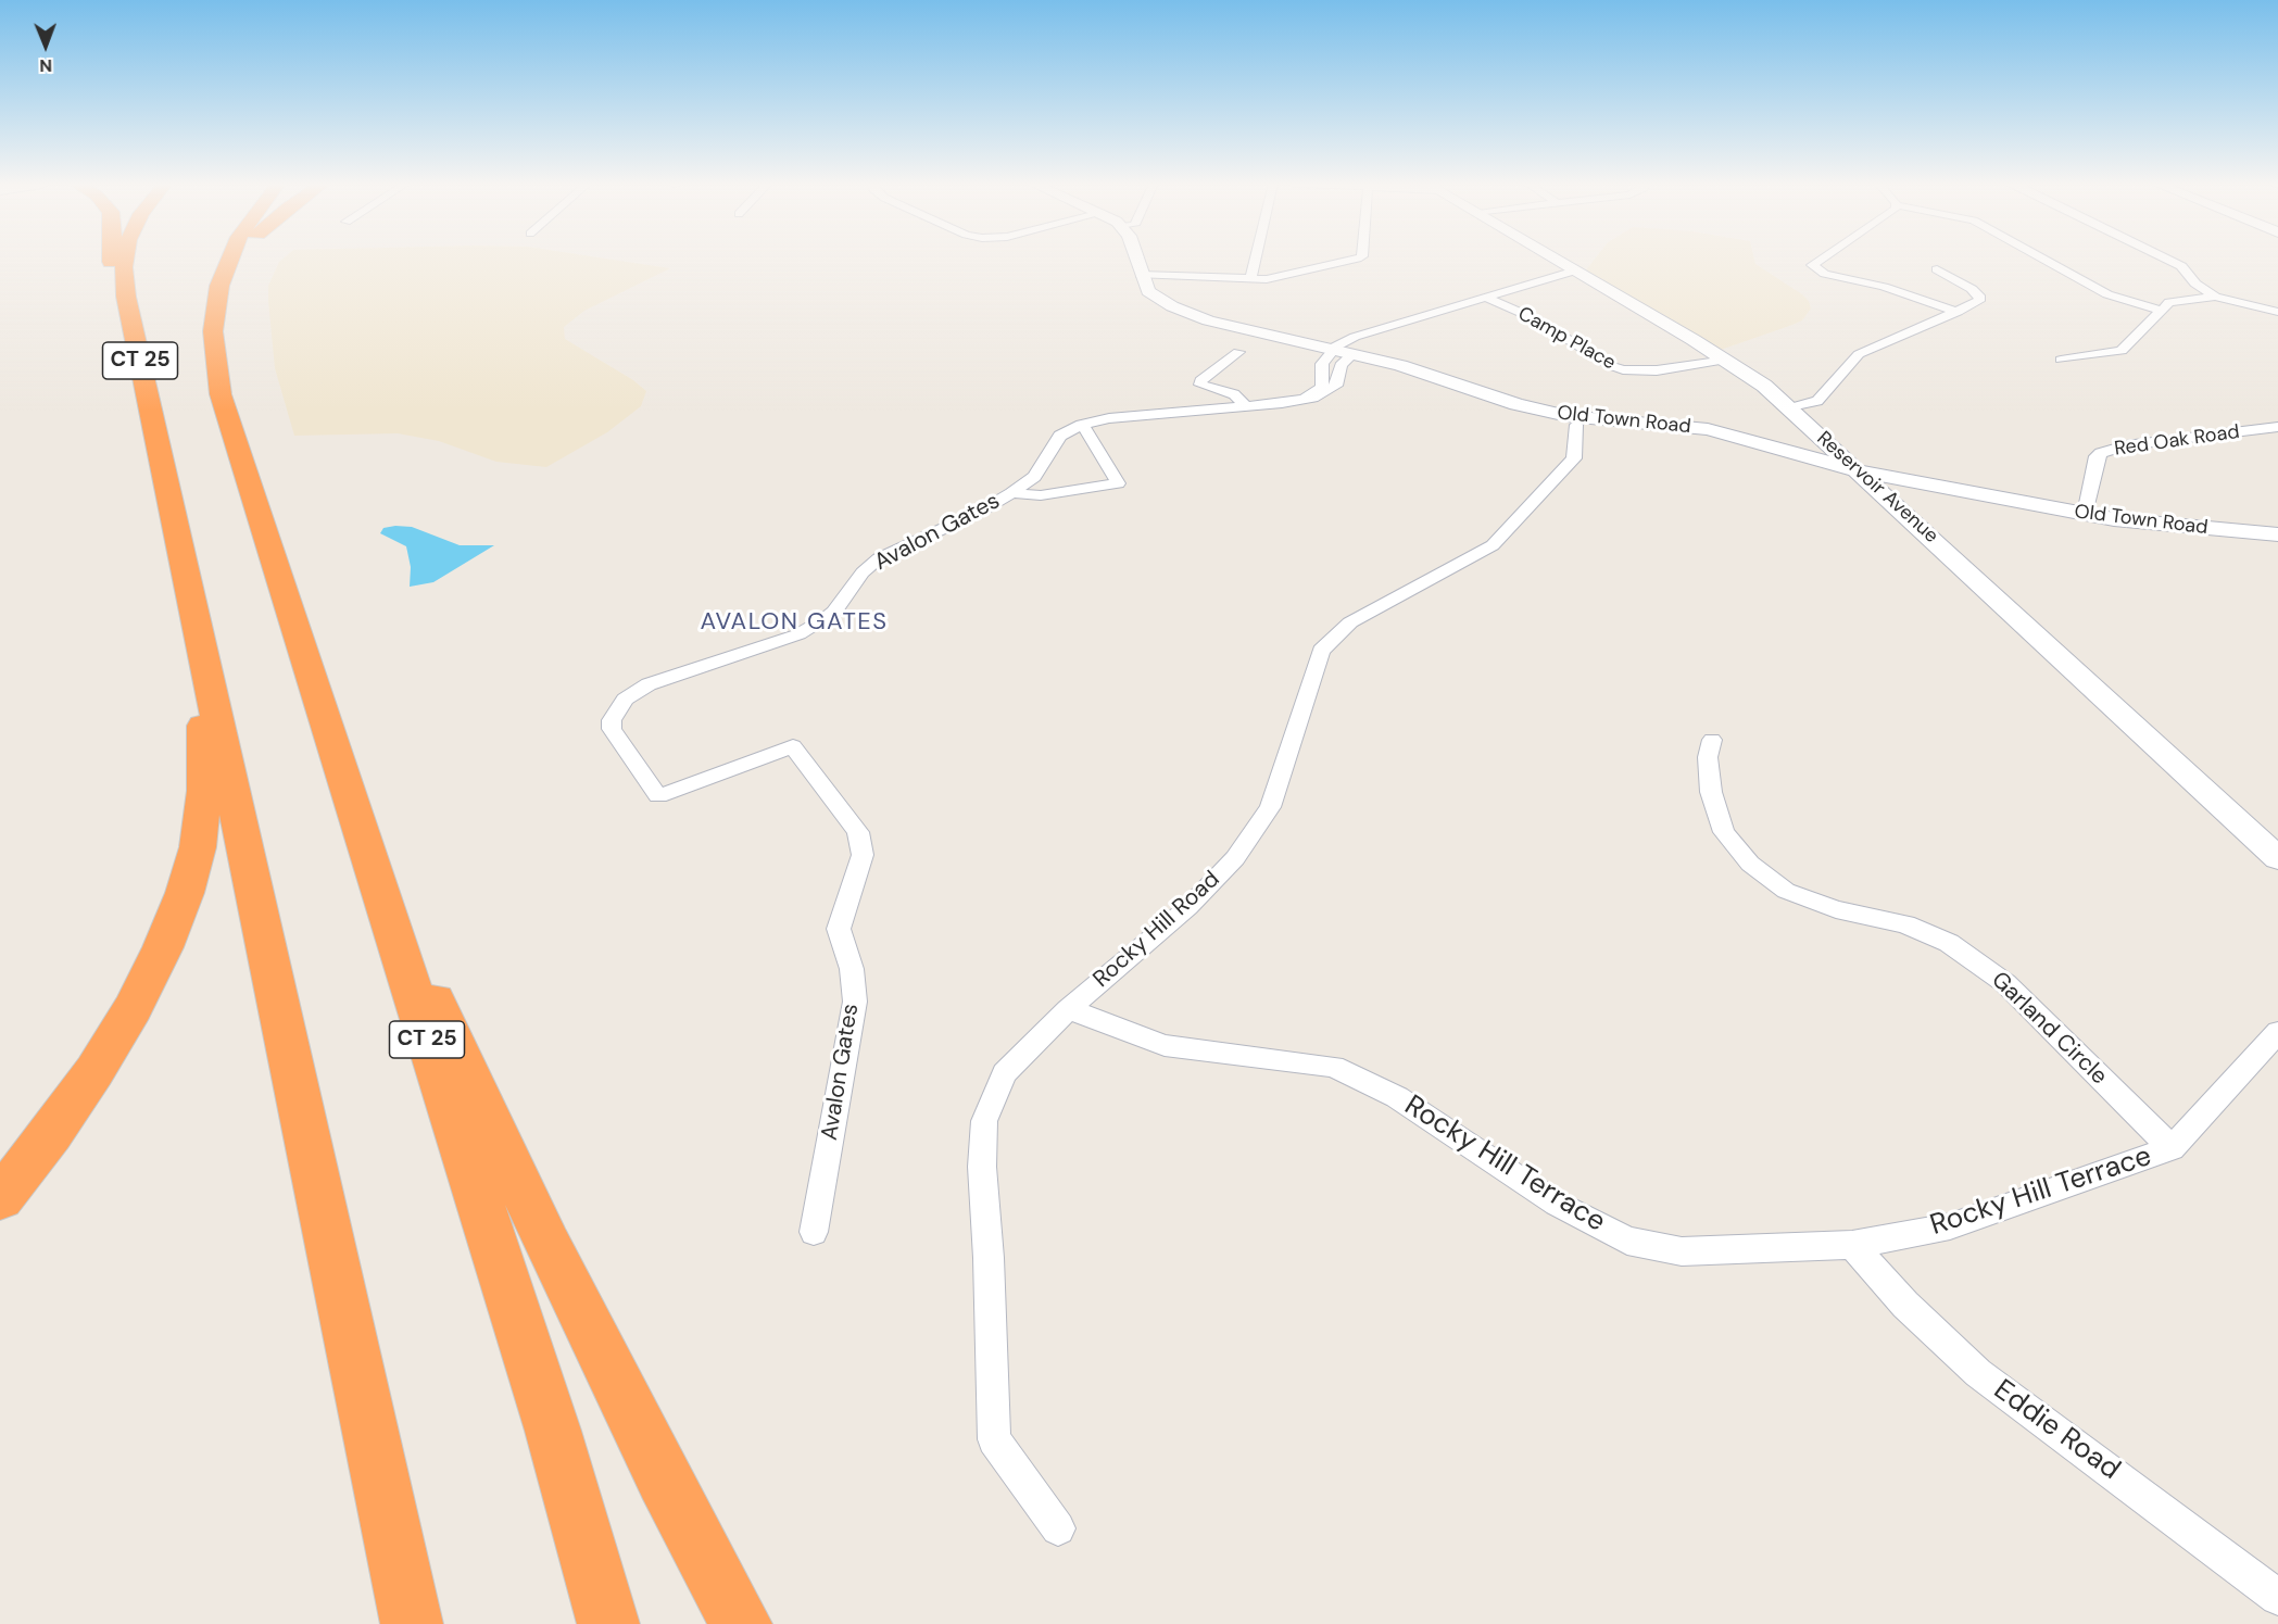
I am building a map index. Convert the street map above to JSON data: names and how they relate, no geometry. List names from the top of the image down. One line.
{"streets":{"highway":["CT 25"],"main road":["Old Town Road","Reservoir Avenue"],"street":["Camp Place","Red Oak Road","Avalon Gates","Rocky Hill Road","Garland Circle","Rocky Hill Terrace","Eddie Road"]},"crossings":[["Camp Place","Reservoir Avenue"],["Old Town Road","Red Oak Road"],["Old Town Road","Reservoir Avenue"],["Old Town Road","Avalon Gates"],["Rocky Hill Road","Rocky Hill Terrace"],["Garland Circle","Rocky Hill Terrace"],["Rocky Hill Terrace","Eddie Road"]],"districts":["AVALON GATES"],"north":"bottom"}
